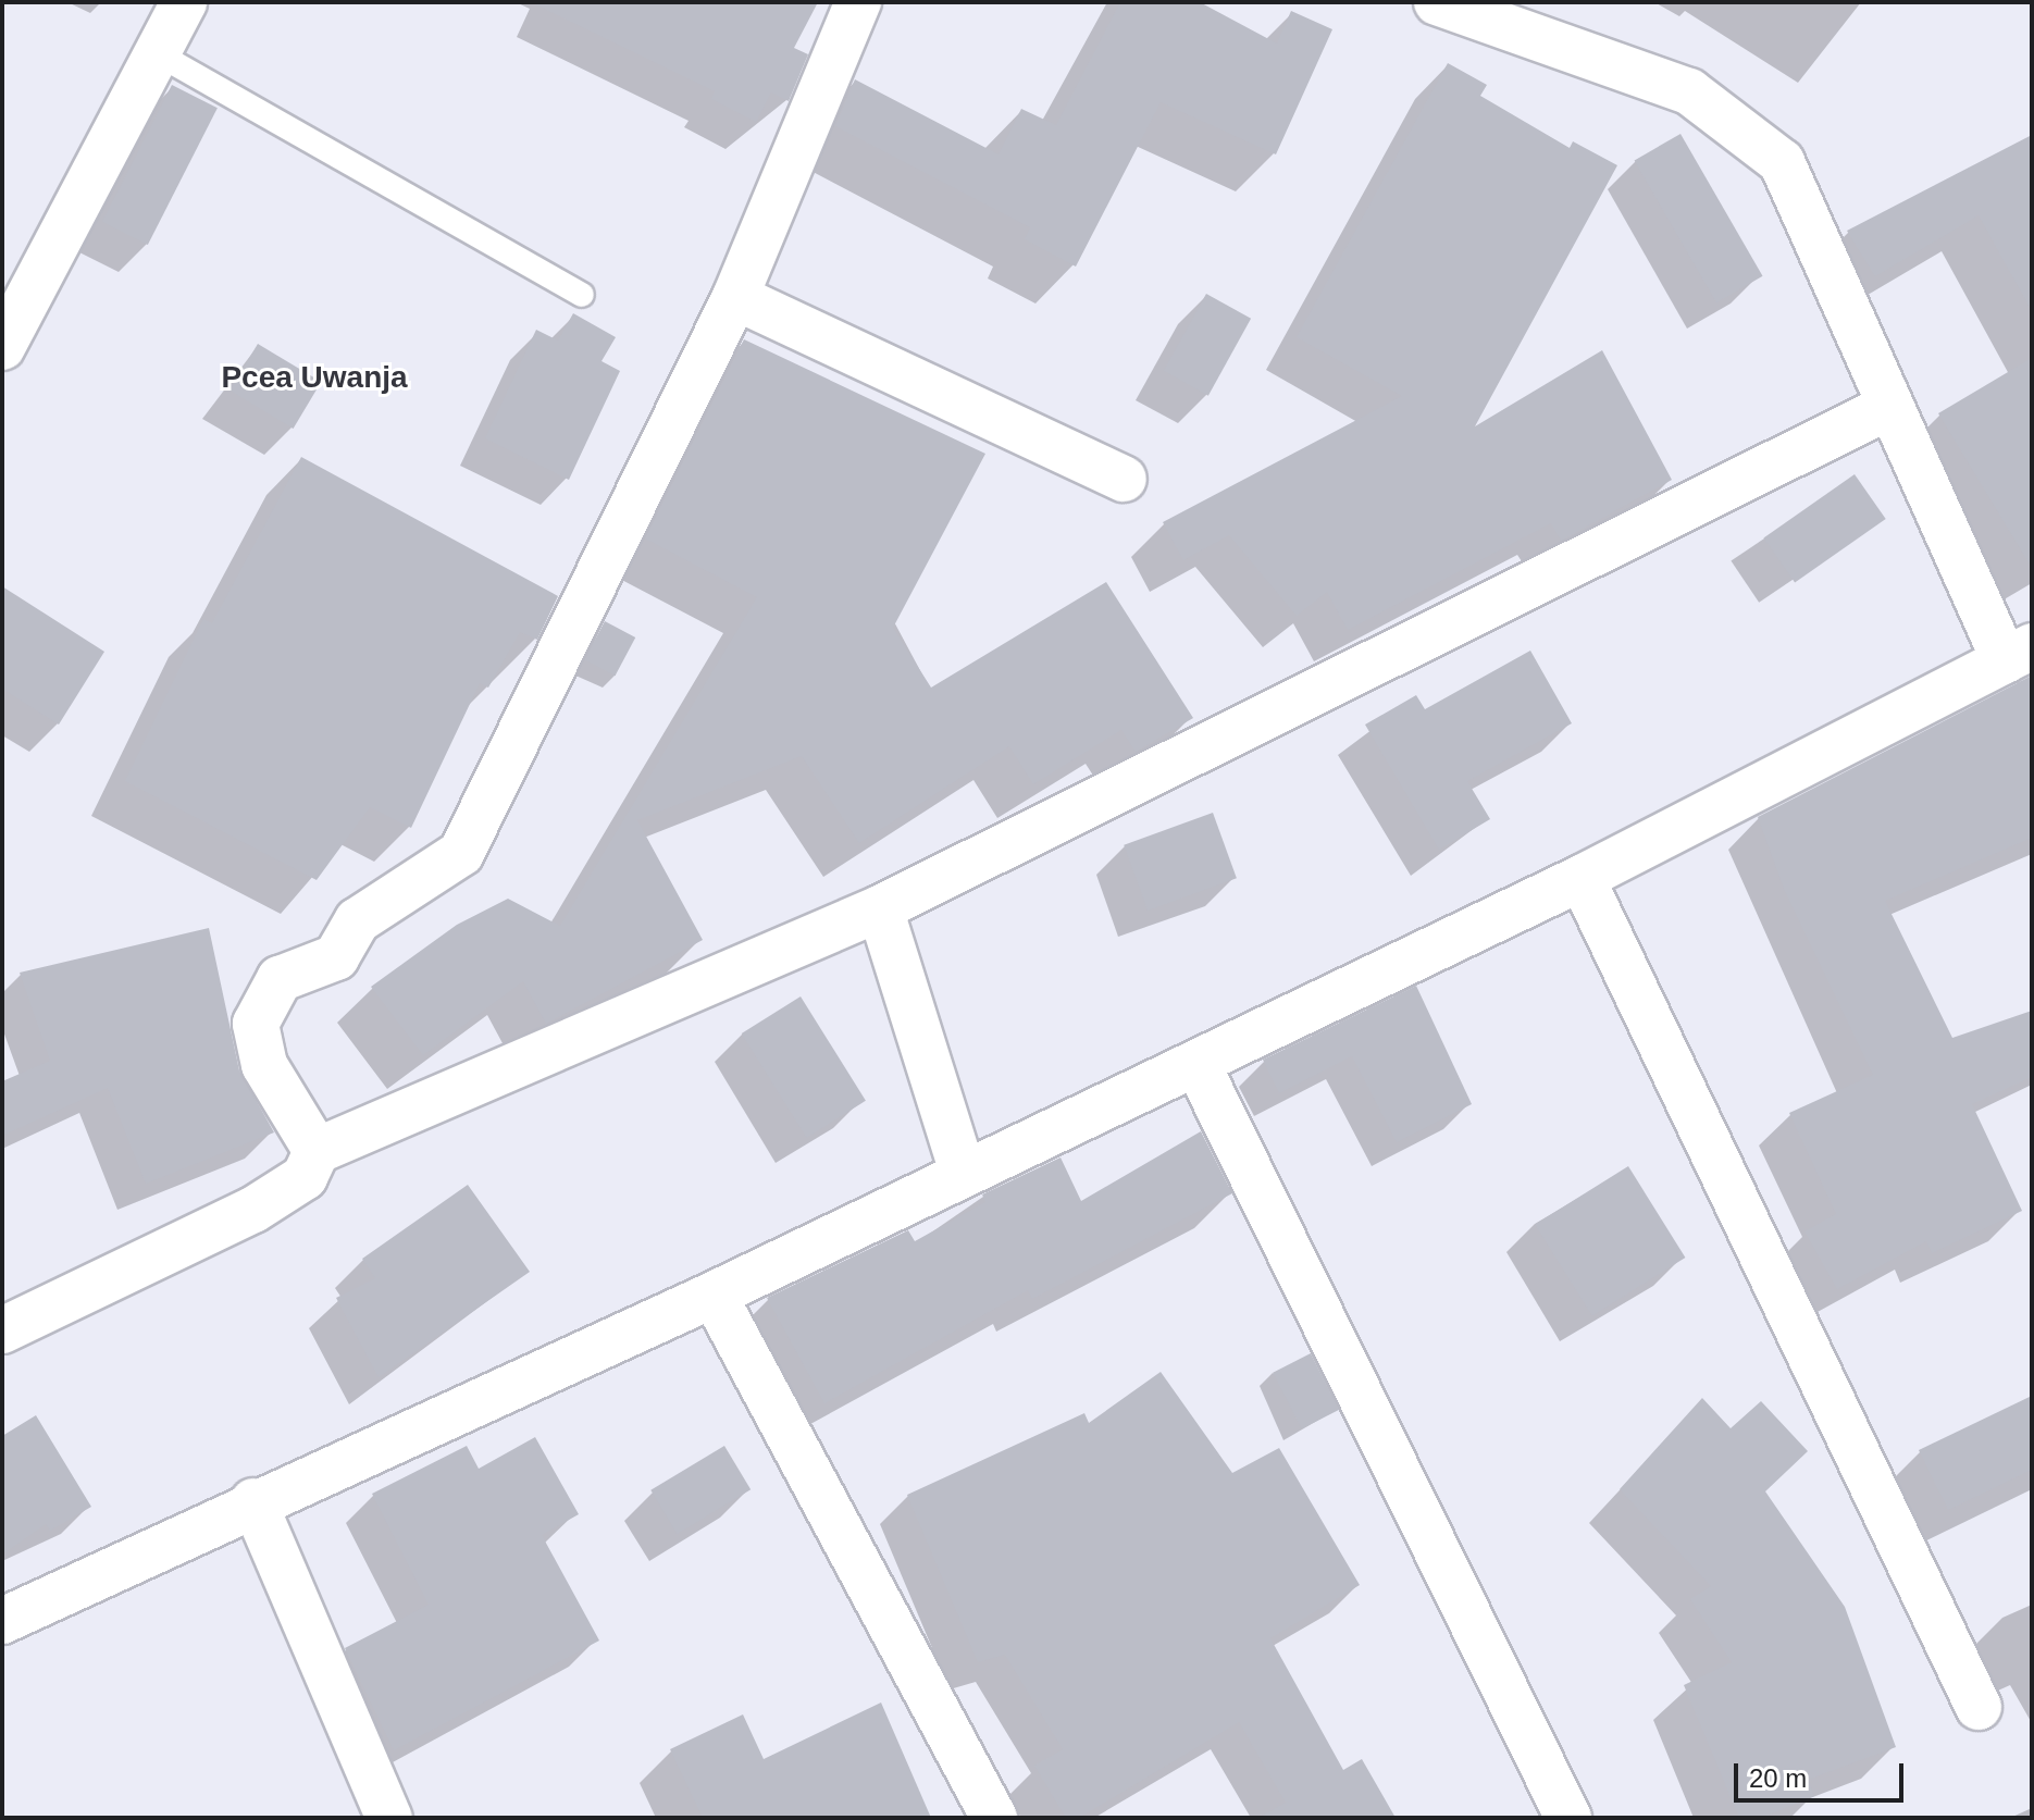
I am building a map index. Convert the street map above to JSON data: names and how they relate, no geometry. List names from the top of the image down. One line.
{"districts":["Pcea Uwanja"],"scale_bar":"20 m"}
